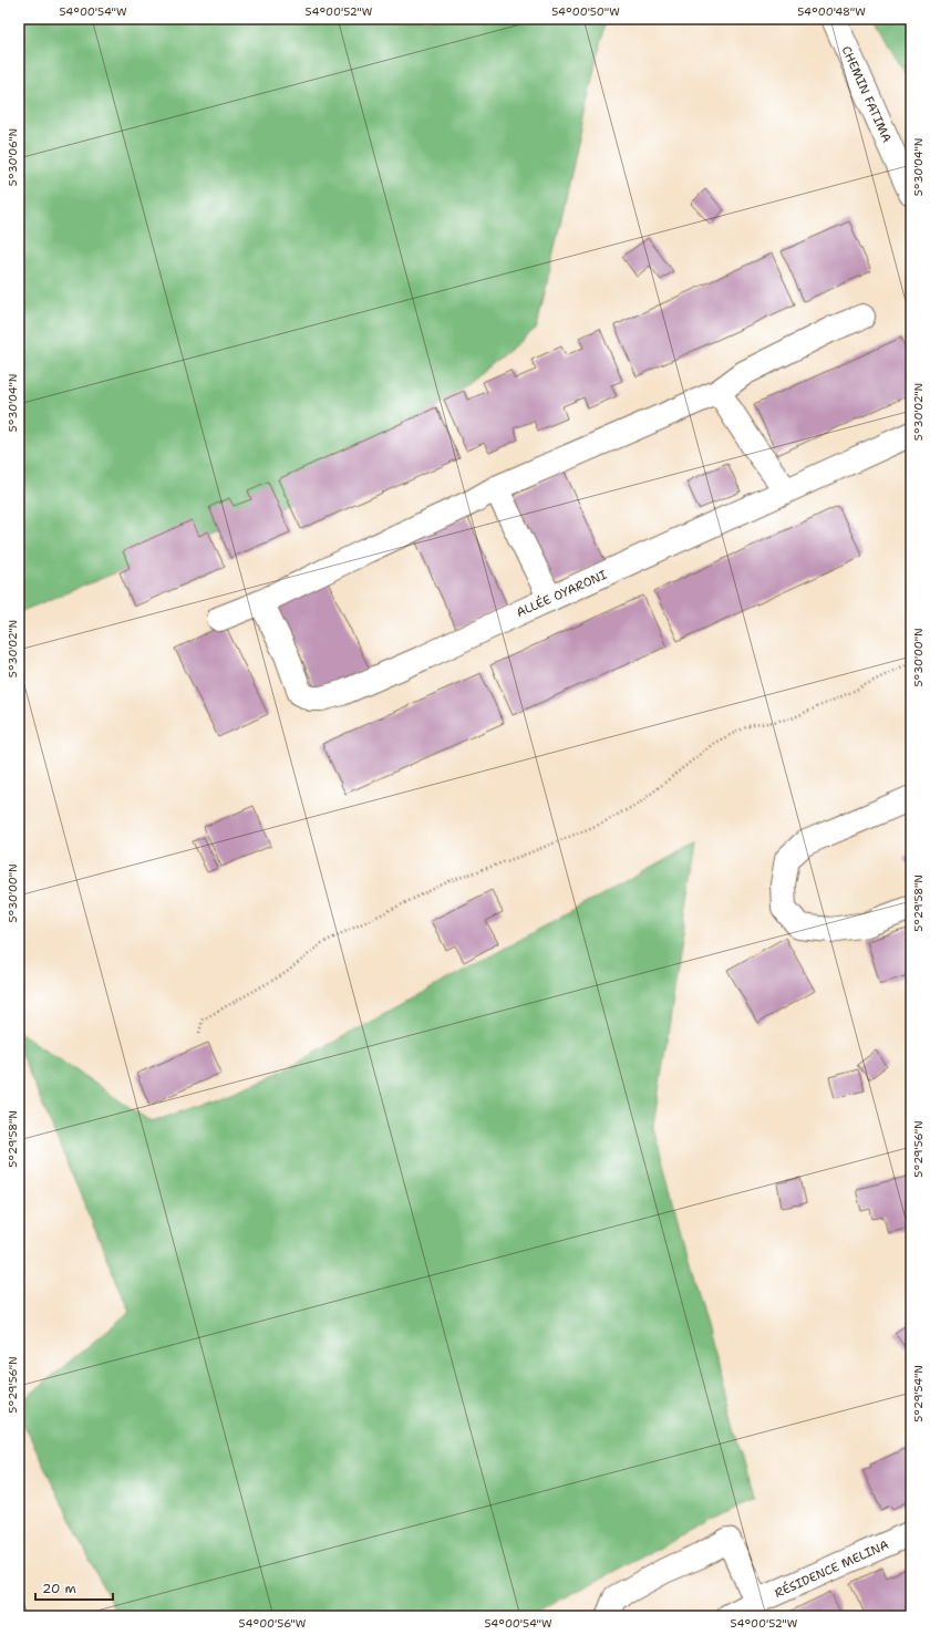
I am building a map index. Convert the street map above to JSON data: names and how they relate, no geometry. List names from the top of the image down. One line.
{"streets":{"street":["CHEMIN FATIMA","ALLÉE OYARONI","RÉSIDENCE MELINA"]},"scale_bar":"20 m","coordinates":["54°00'54\"W","54°00'52\"W","54°00'50\"W","54°00'48\"W","5°30'06\"N","5°30'04\"N","5°30'02\"N","5°30'00\"N","5°29'58\"N","5°29'56\"N","5°29'54\"N","54°00'56\"W"]}
